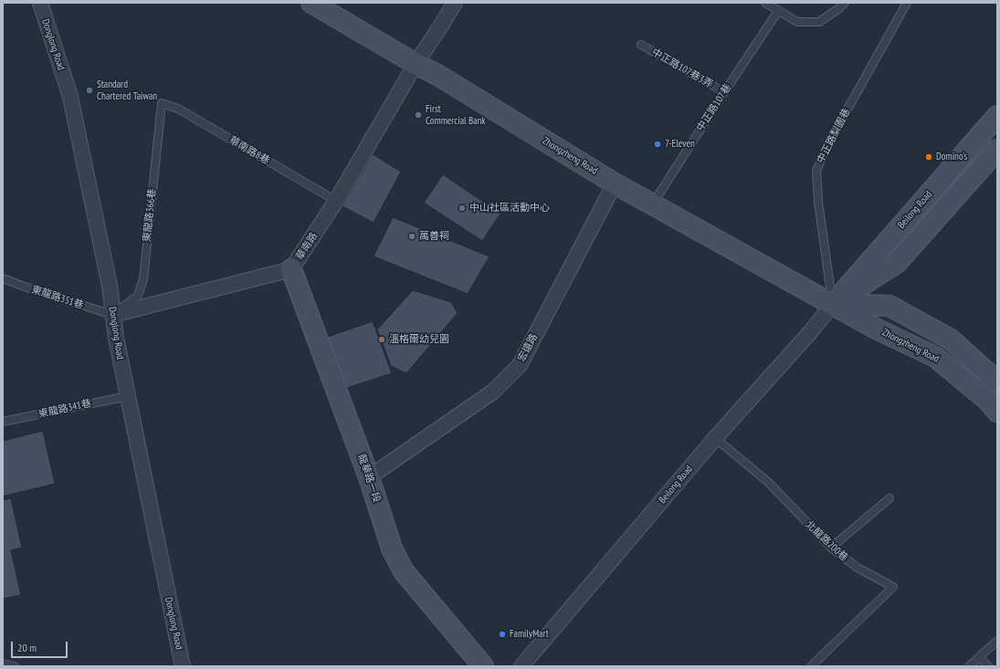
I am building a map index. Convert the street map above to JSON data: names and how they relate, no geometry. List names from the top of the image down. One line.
{"streets":{"main road":["Zhongzheng Road","Beilong Road","龍華路一段"],"street":["Donglong Road","華南路","宏遠路"],"lane":["中正路107巷3弄","中正路107巷","中正路梨園巷","華南路8巷","東龍路366巷","東龍路351巷","東龍路341巷","北龍路200巷"]},"crossings":[["Donglong Road","東龍路366巷"],["Donglong Road","華南路"],["Donglong Road","東龍路351巷"],["Donglong Road","東龍路341巷"],["中正路107巷3弄","中正路107巷"],["中正路107巷","Zhongzheng Road"],["中正路梨園巷","Zhongzheng Road"],["中正路梨園巷","Beilong Road"],["華南路8巷","東龍路366巷"],["華南路8巷","華南路"],["Zhongzheng Road","Beilong Road"],["Zhongzheng Road","華南路"],["Zhongzheng Road","宏遠路"],["Beilong Road","北龍路200巷"],["東龍路366巷","華南路"],["東龍路366巷","東龍路351巷"],["華南路","東龍路351巷"],["華南路","龍華路一段"],["宏遠路","龍華路一段"]],"places":["Standard Chartered Taiwan","First Commercial Bank","7-Eleven","Domino's","中山社區活動中心","萬善祠","溫格爾幼兒園","FamilyMart"],"scale_bar":"20 m"}
